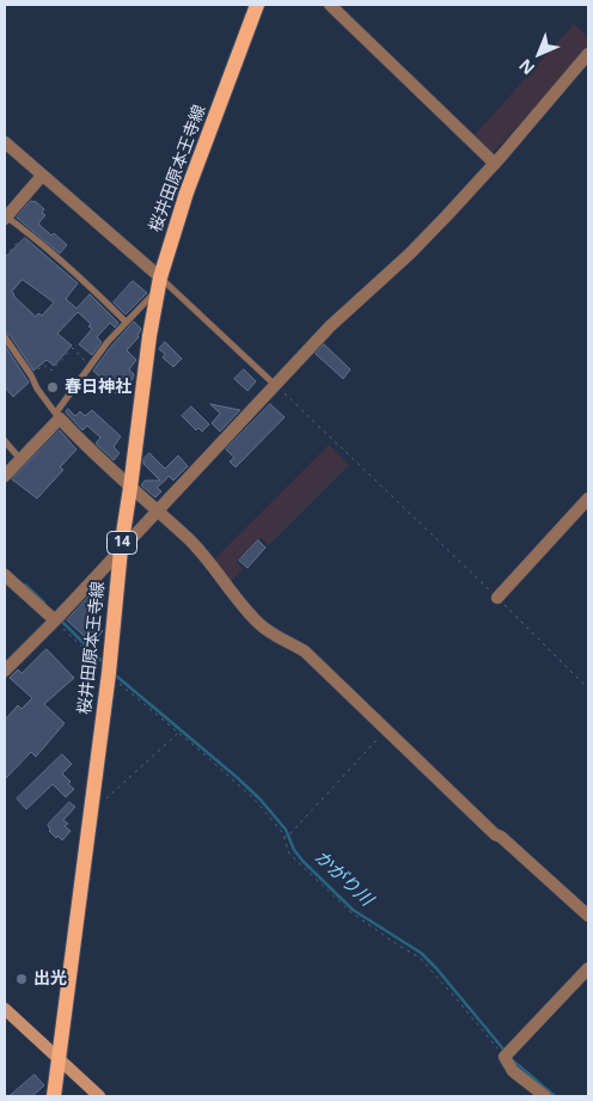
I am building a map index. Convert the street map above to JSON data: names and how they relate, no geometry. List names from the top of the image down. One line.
{"streets":{"main road":["桜井田原本王寺線","14"]},"water":["かがり川"],"places":["春日神社","出光"],"north":"bottom left"}
